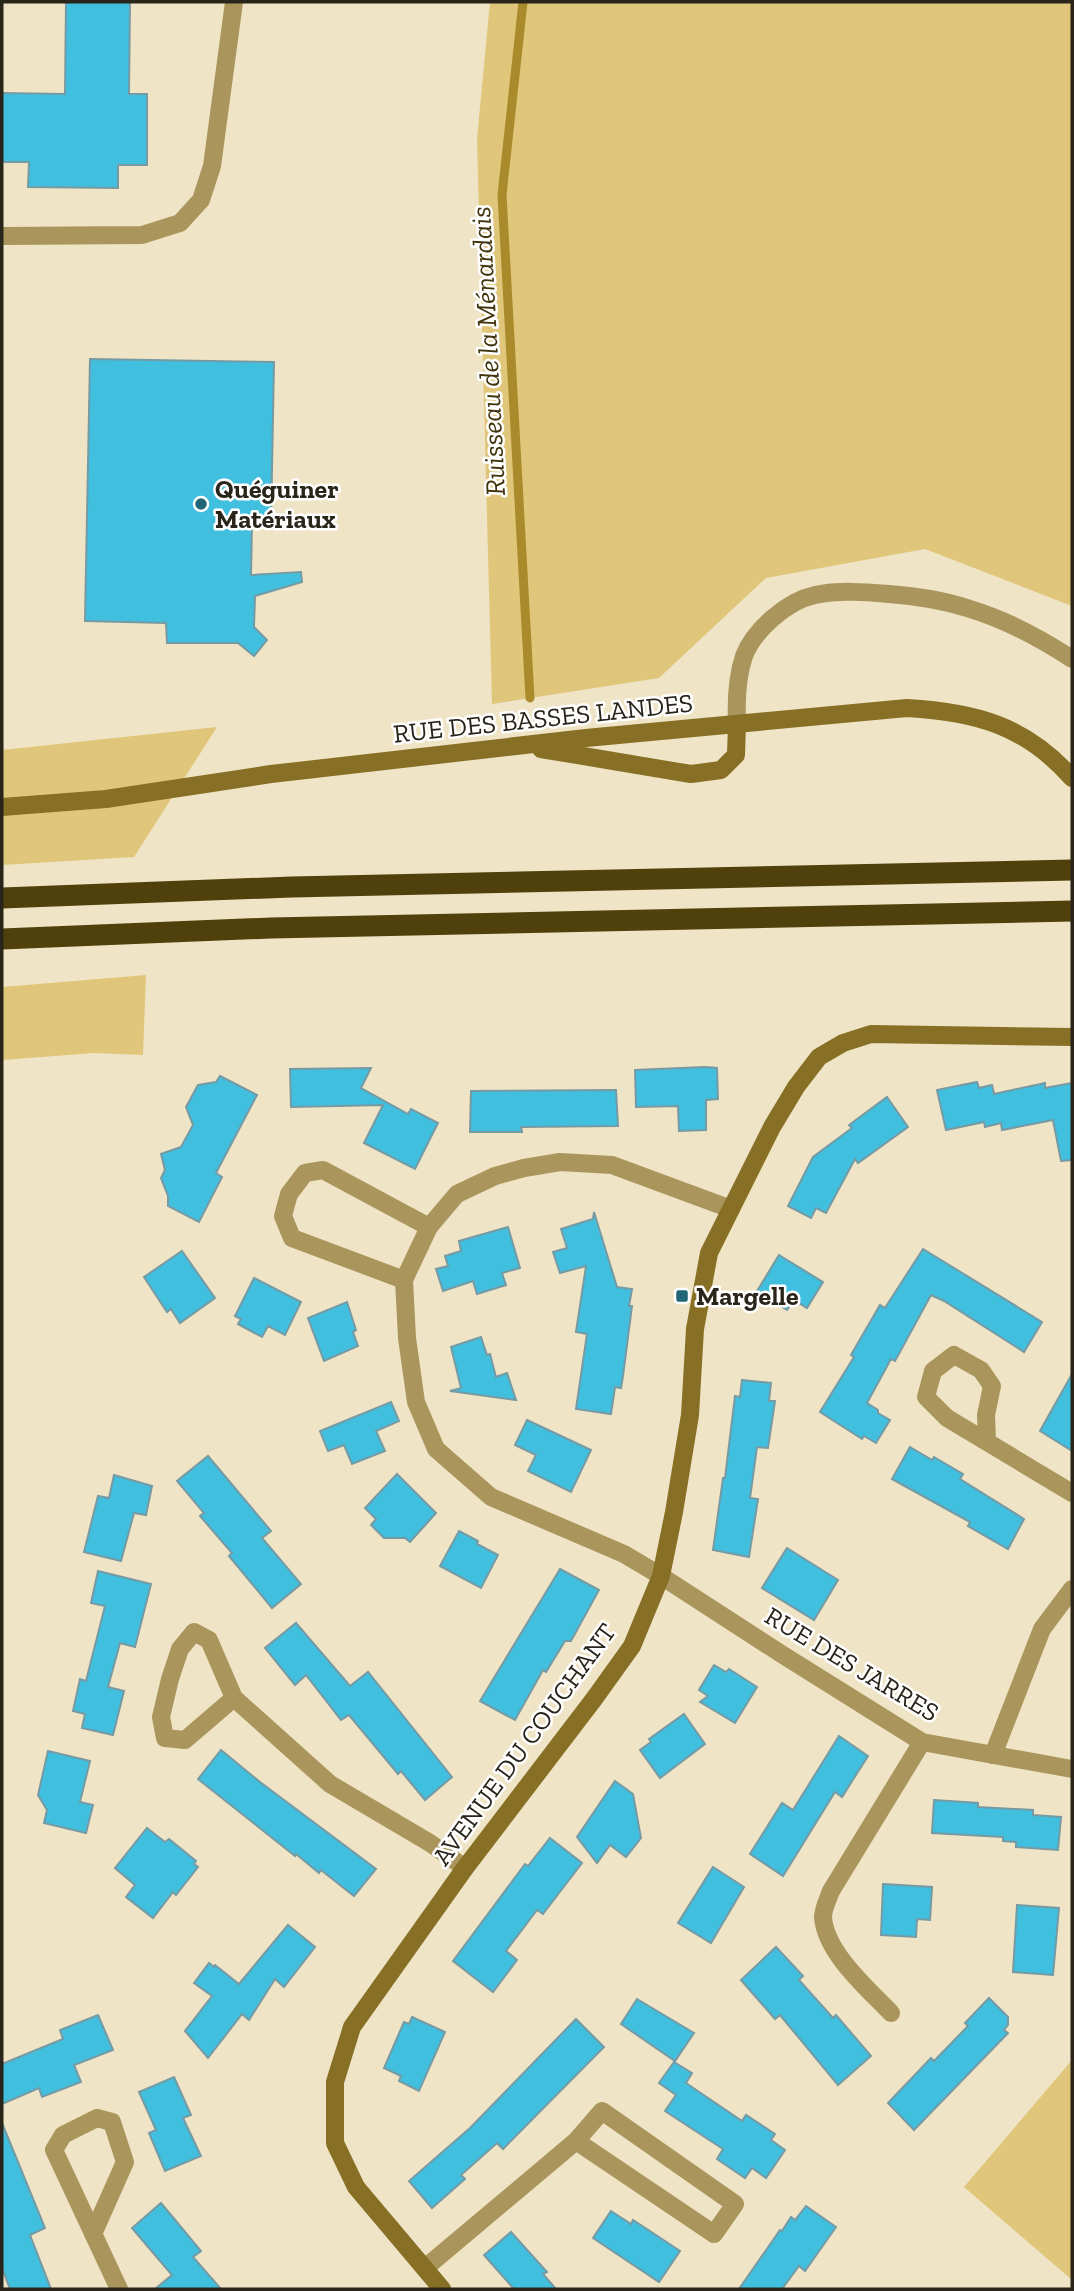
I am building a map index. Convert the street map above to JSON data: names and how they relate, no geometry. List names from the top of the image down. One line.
{"streets":{"street":["RUE DES BASSES LANDES","RUE DES JARRES","AVENUE DU COUCHANT"]},"crossings":[["RUE DES JARRES","AVENUE DU COUCHANT"]],"water":["Ruisseau de la Ménardais"],"places":{"other":["Quéguiner Matériaux"],"transit":["Margelle"]}}
